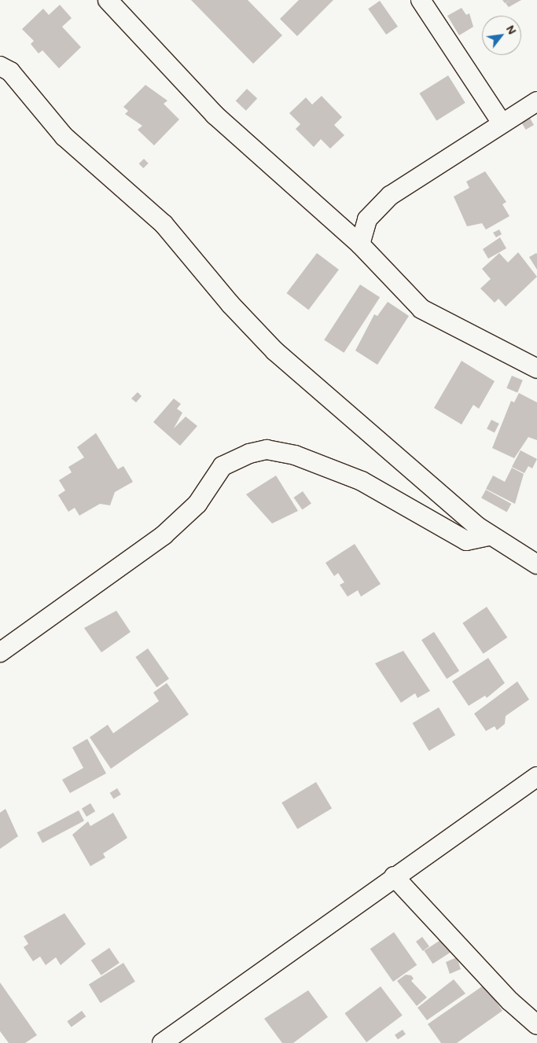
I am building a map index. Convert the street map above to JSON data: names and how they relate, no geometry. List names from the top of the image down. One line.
{"north":"top right"}
